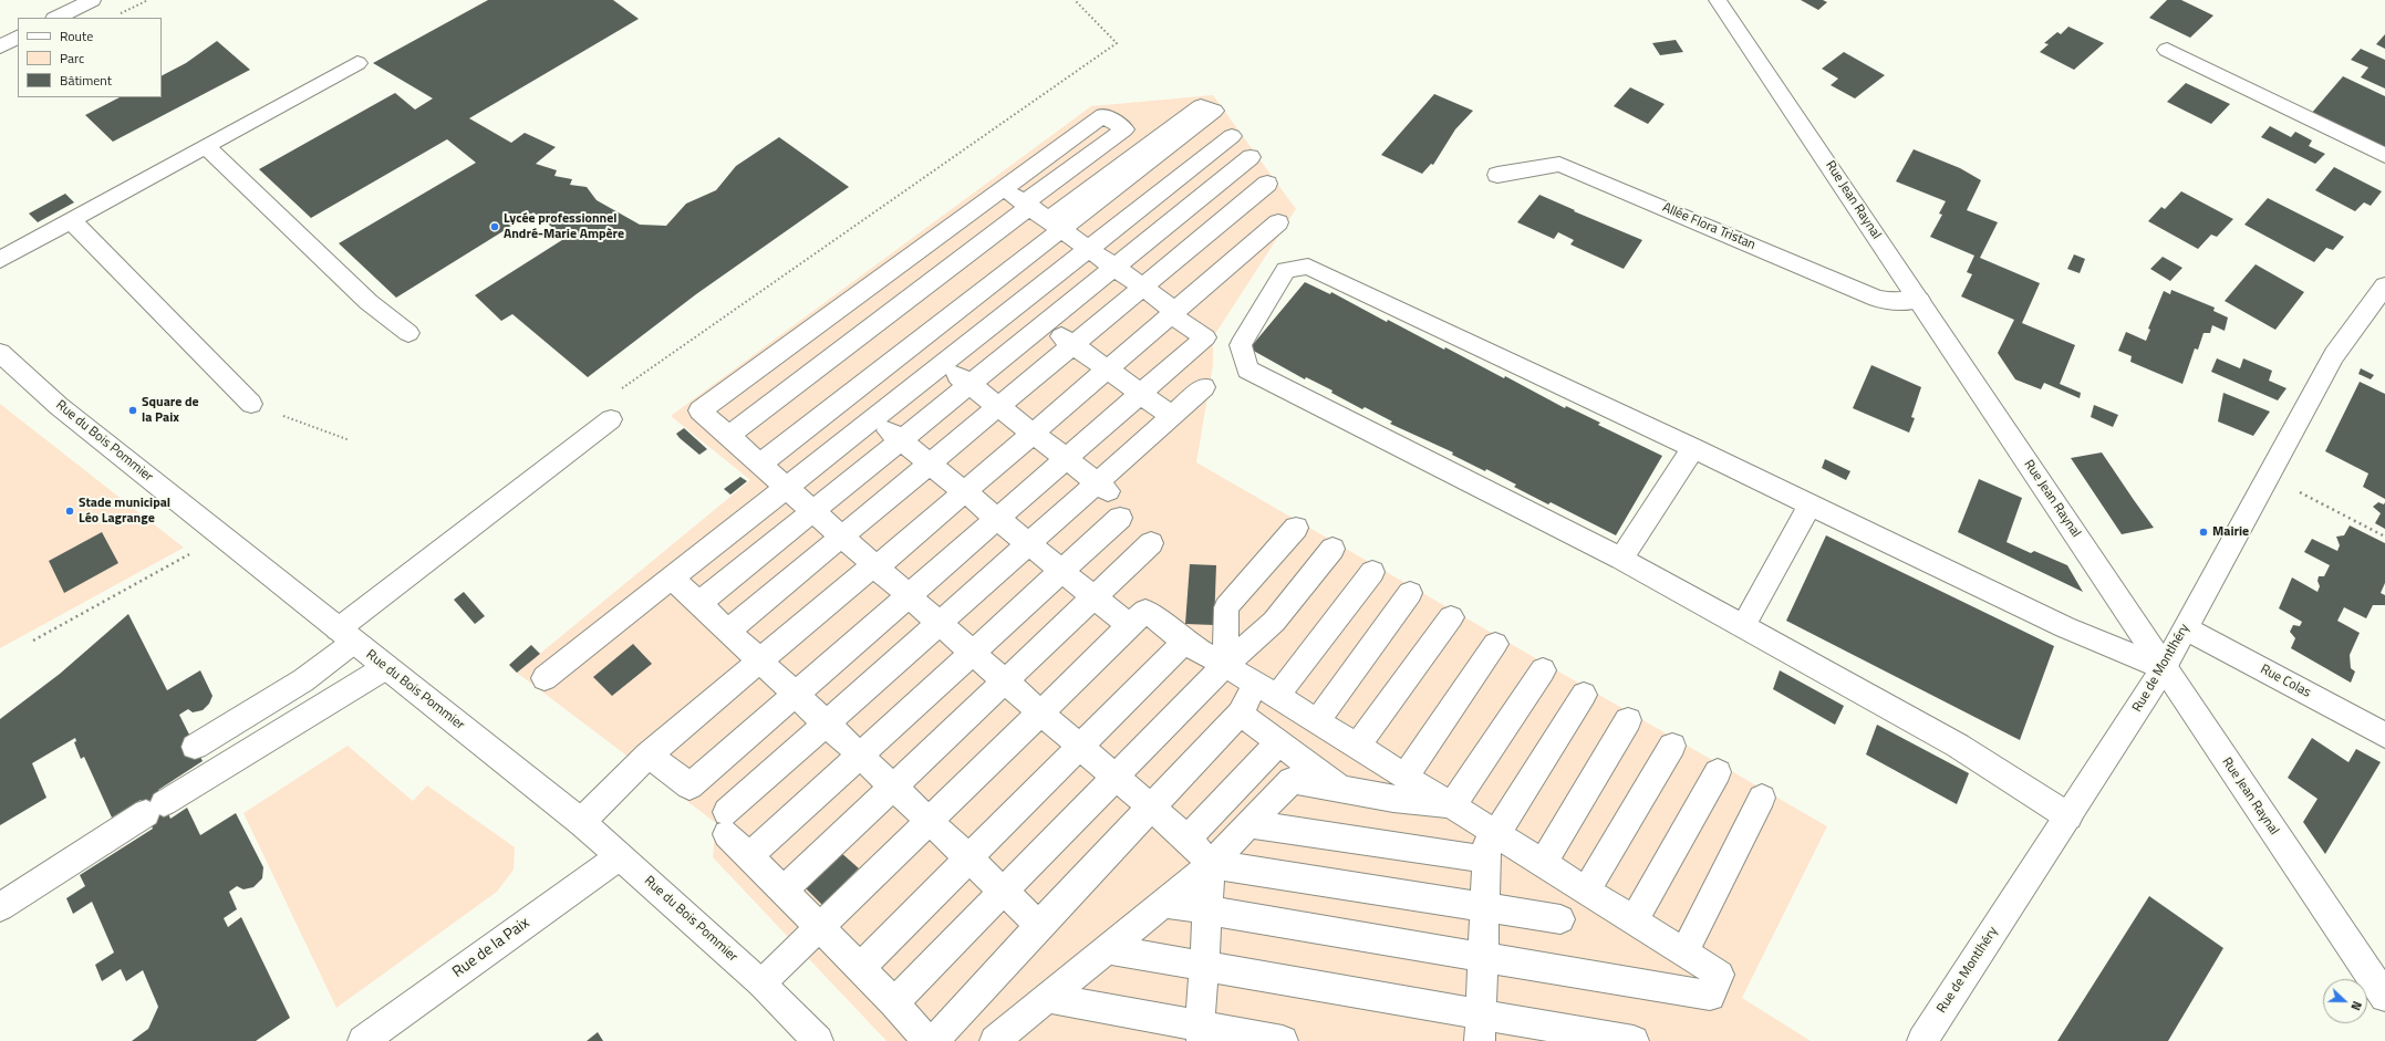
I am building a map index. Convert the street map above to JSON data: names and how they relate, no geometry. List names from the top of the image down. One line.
{"streets":{"street":["Rue Jean Raynal","Allée Flora Tristan","Rue du Bois Pommier","Rue de Montlhéry","Rue Colas","Rue de la Paix"]},"crossings":[["Rue Jean Raynal","Allée Flora Tristan"],["Rue Jean Raynal","Rue de Montlhéry"],["Rue du Bois Pommier","Rue de la Paix"],["Rue de Montlhéry","Rue Colas"]],"places":["Lycée professionnel André-Marie Ampère","Square de la Paix","Stade municipal Léo Lagrange","Mairie"],"legend":["Route","Parc","Bâtiment"],"north":"right"}
